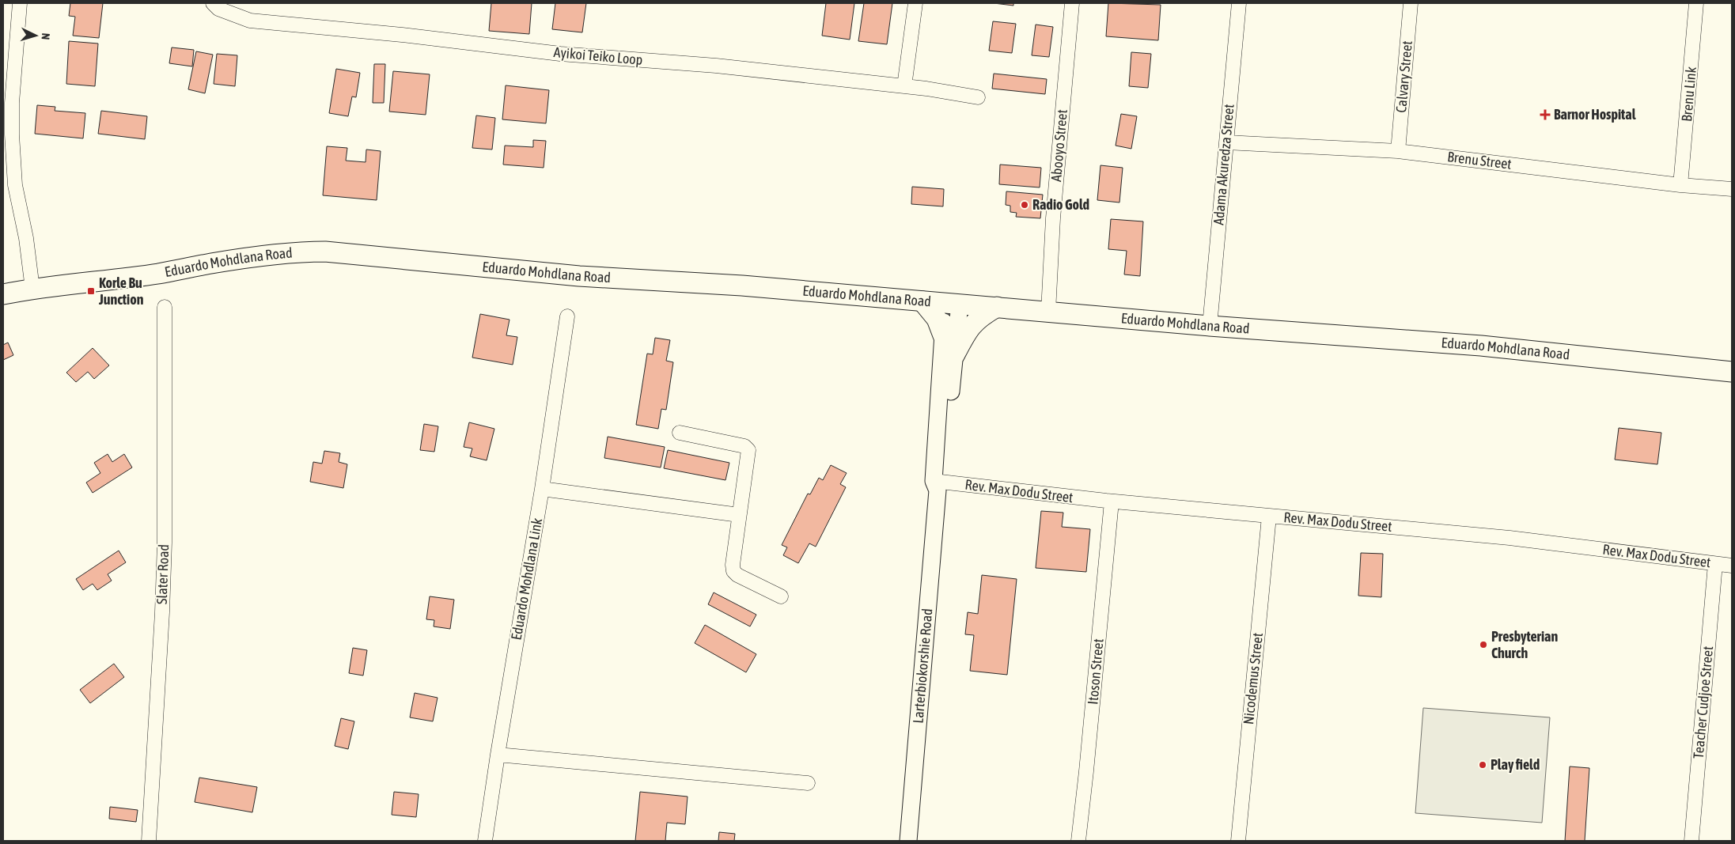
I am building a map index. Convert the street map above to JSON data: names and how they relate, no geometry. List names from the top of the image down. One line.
{"streets":{"main road":["Eduardo Mohdlana Road"],"street":["Ayikoi Teiko Loop","Calvary Street","Brenu Link","Abooyo Street","Brenu Street","Adama Akuredza Street","Rev. Max Dodu Street","Slater Road","Eduardo Mohdlana Link","Larterbiokorshie Road","Itoson Street","Nicodemus Street","Teacher Cudjoe Street"]},"crossings":[["Calvary Street","Brenu Street"],["Brenu Link","Brenu Street"],["Abooyo Street","Eduardo Mohdlana Road"],["Brenu Street","Adama Akuredza Street"],["Adama Akuredza Street","Eduardo Mohdlana Road"],["Eduardo Mohdlana Road","Larterbiokorshie Road"],["Rev. Max Dodu Street","Larterbiokorshie Road"],["Rev. Max Dodu Street","Itoson Street"],["Rev. Max Dodu Street","Nicodemus Street"],["Rev. Max Dodu Street","Teacher Cudjoe Street"]],"places":{"health":["Barnor Hospital"],"other":["Radio Gold","Presbyterian Church","Play field"],"transit":["Korle Bu Junction"]},"north":"right"}
